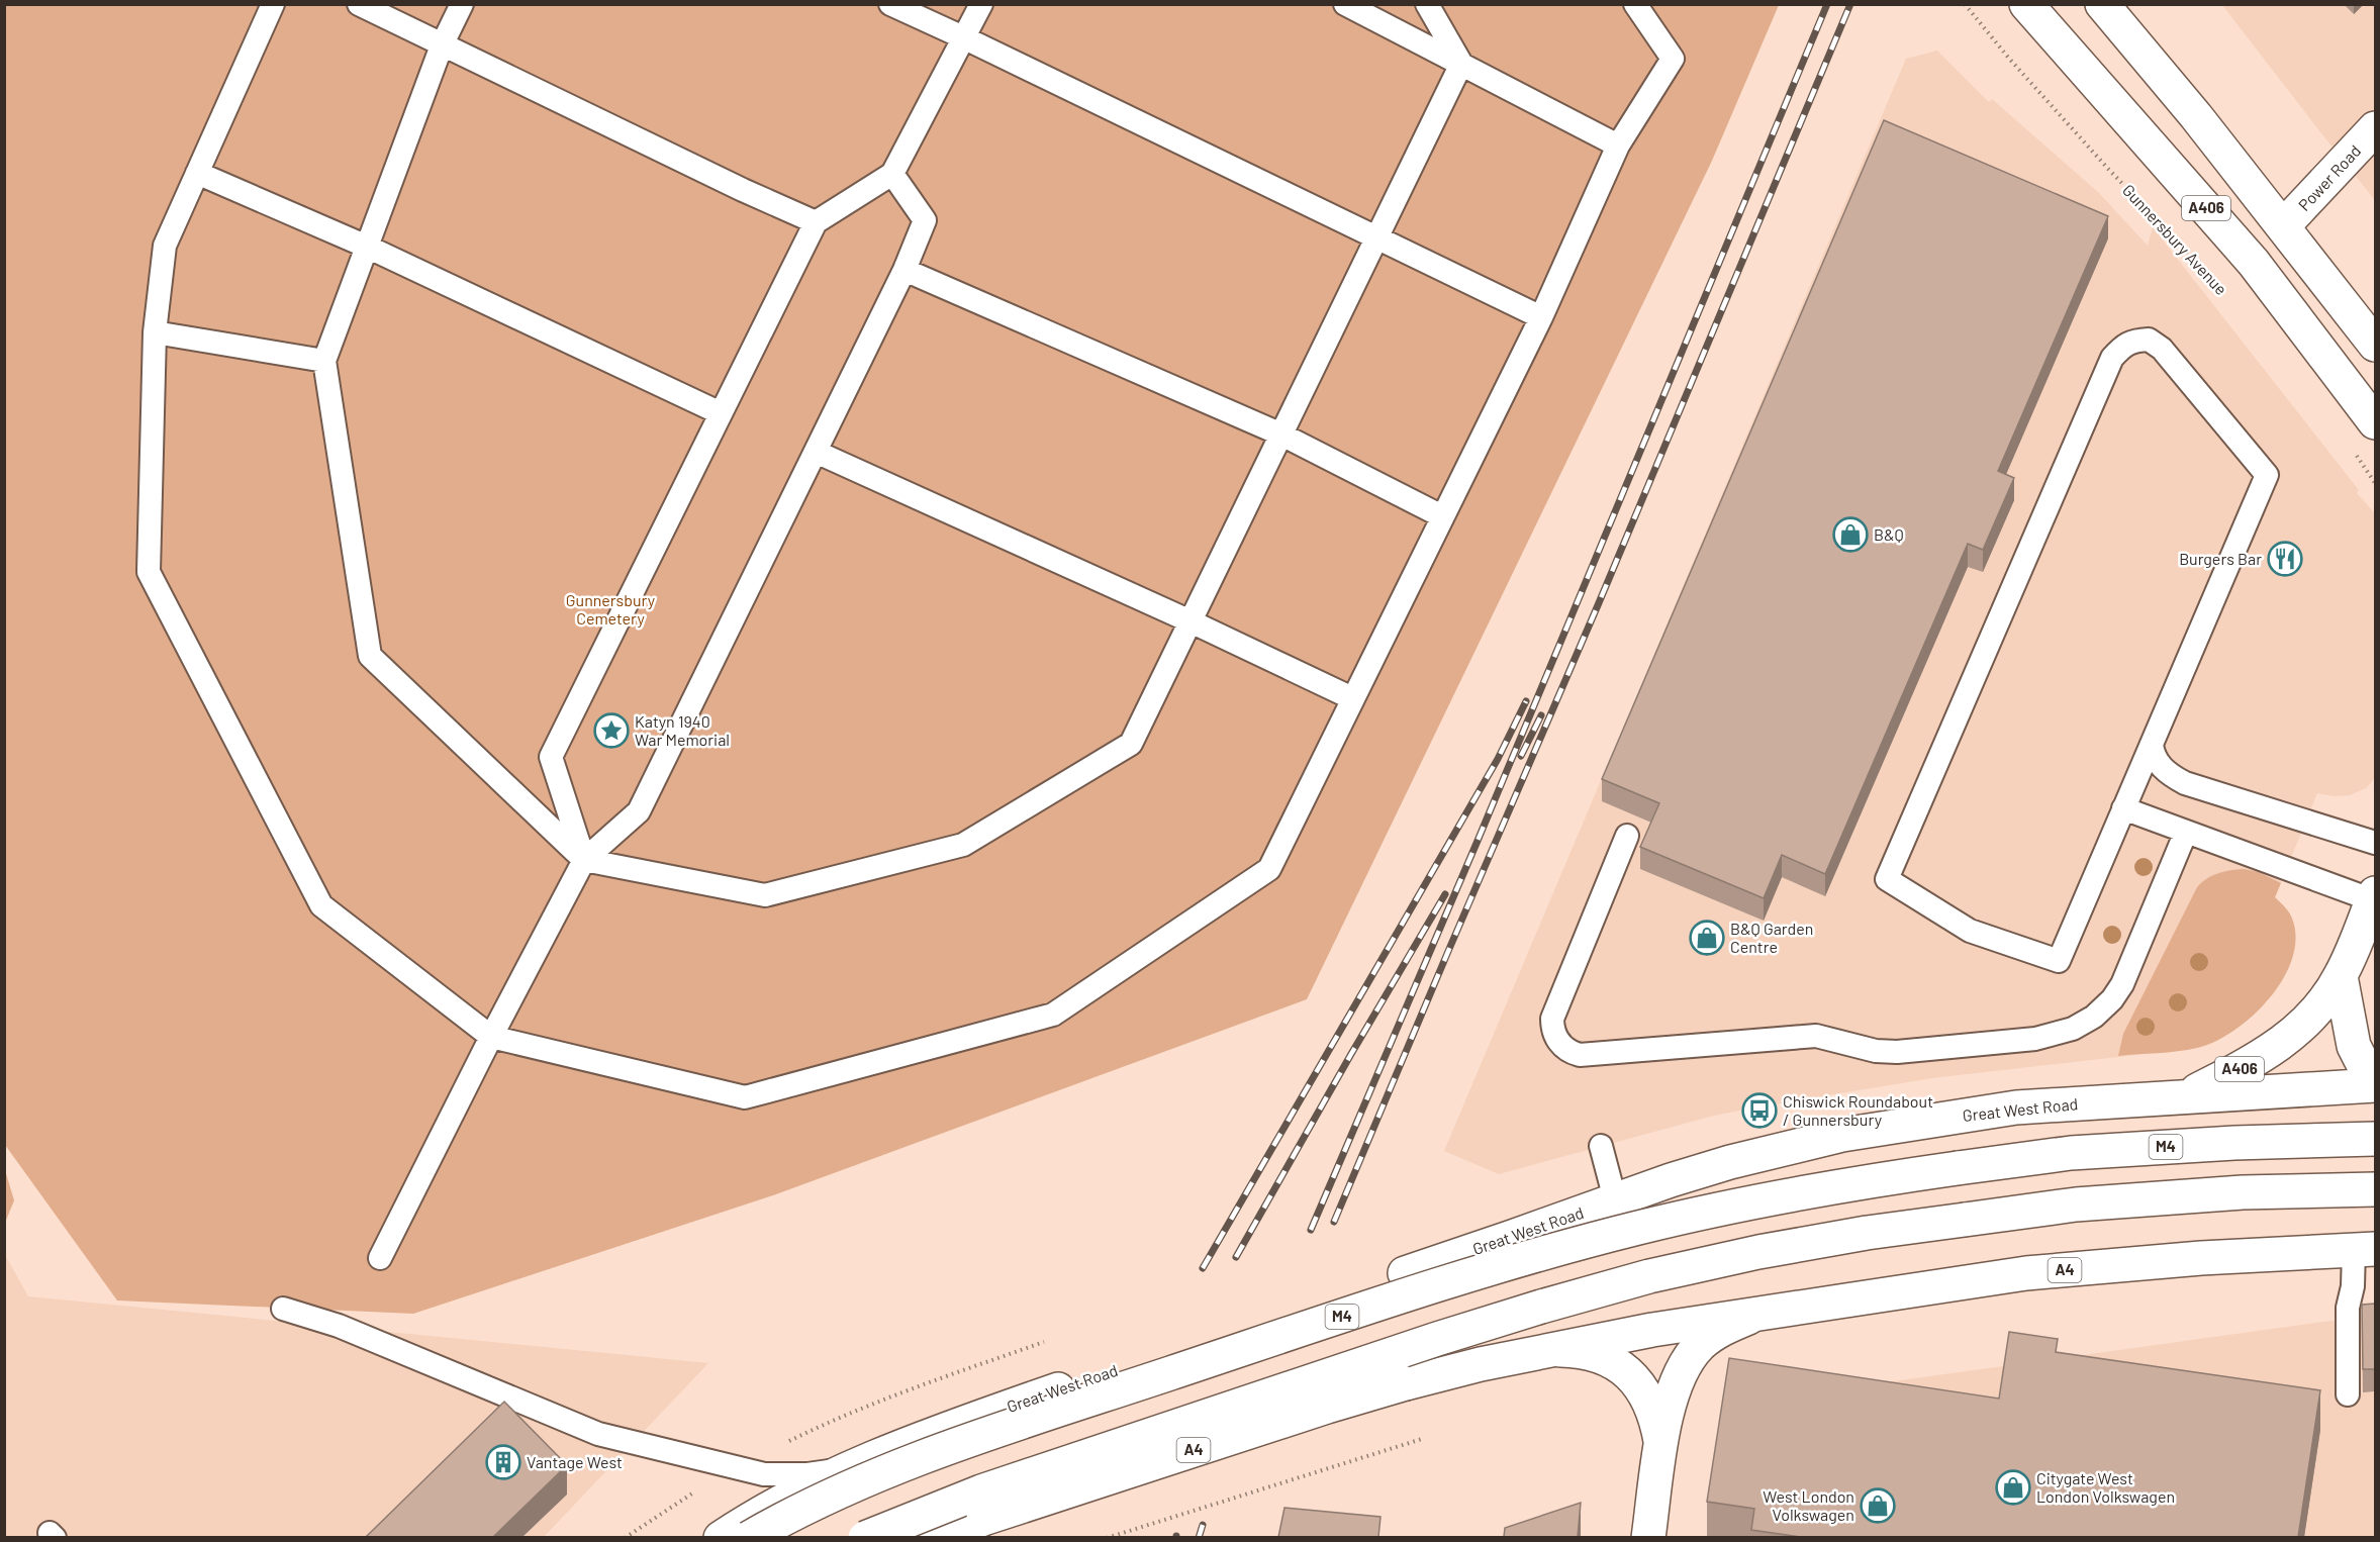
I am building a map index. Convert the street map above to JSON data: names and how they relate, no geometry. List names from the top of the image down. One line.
{"streets":{"main road":["Power Road","A406","Great West Road","M4","A4"],"path":["Gunnersbury Avenue"]},"crossings":[["Power Road","A406"],["A406","Great West Road"]],"parks":["Gunnersbury Cemetery"],"places":{"shop":["B&Q","B&Q Garden Centre","Citygate West London Volkswagen","West London Volkswagen"],"restaurant":["Burgers Bar"],"place":["Katyn 1940 War Memorial"],"bus stop":["Chiswick Roundabout / Gunnersbury"],"building":["Vantage West"]}}
